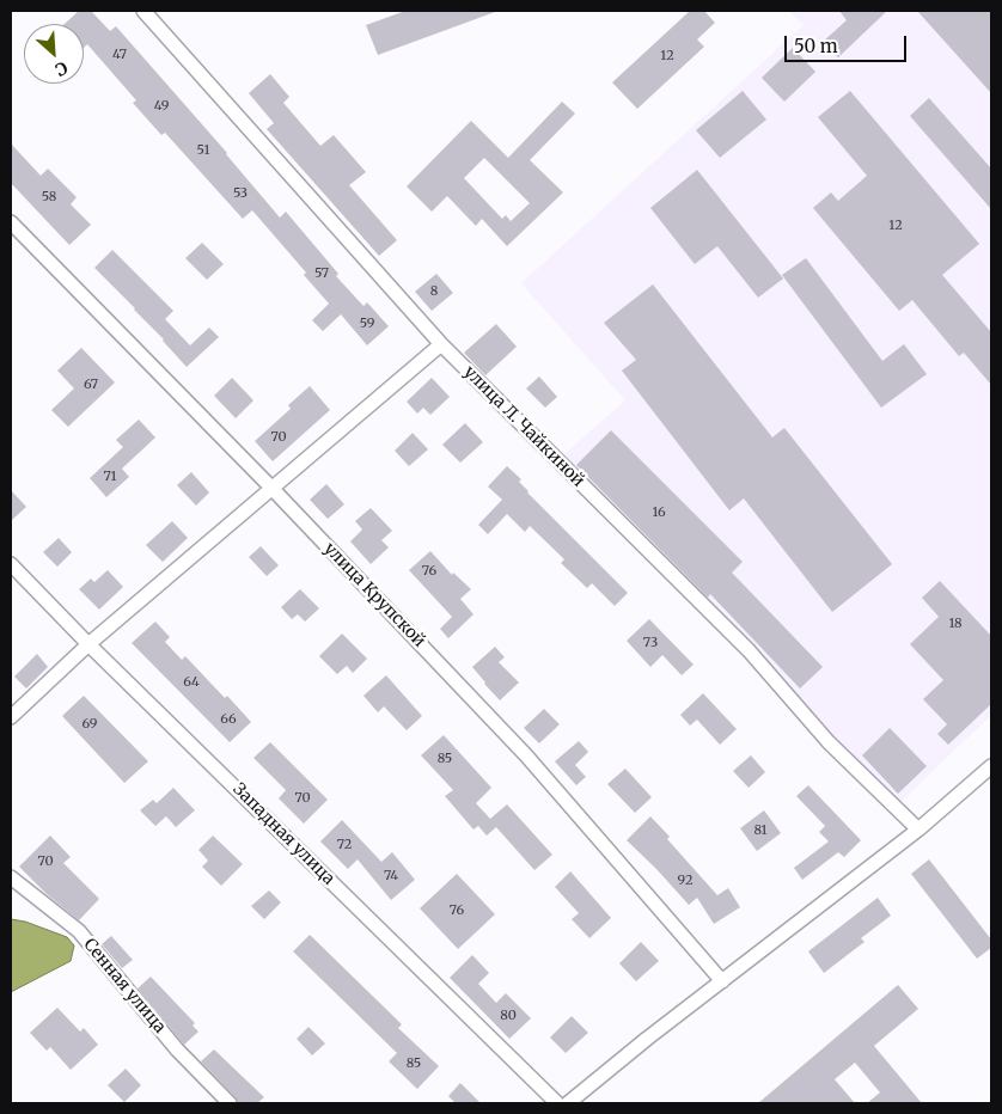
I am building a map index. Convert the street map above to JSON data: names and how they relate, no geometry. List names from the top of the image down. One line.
{"streets":{"street":["улица Л. Чайкиной","улица Крупской","Западная улица","Сенная улица"]},"house_numbers":["47","12","49","51","53","58","12","57","8","59","67","70","71","16","76","18","73","64","66","69","85","70","81","72","70","74","92","76","80","85"],"scale_bar":"50 m","north":"bottom right"}
